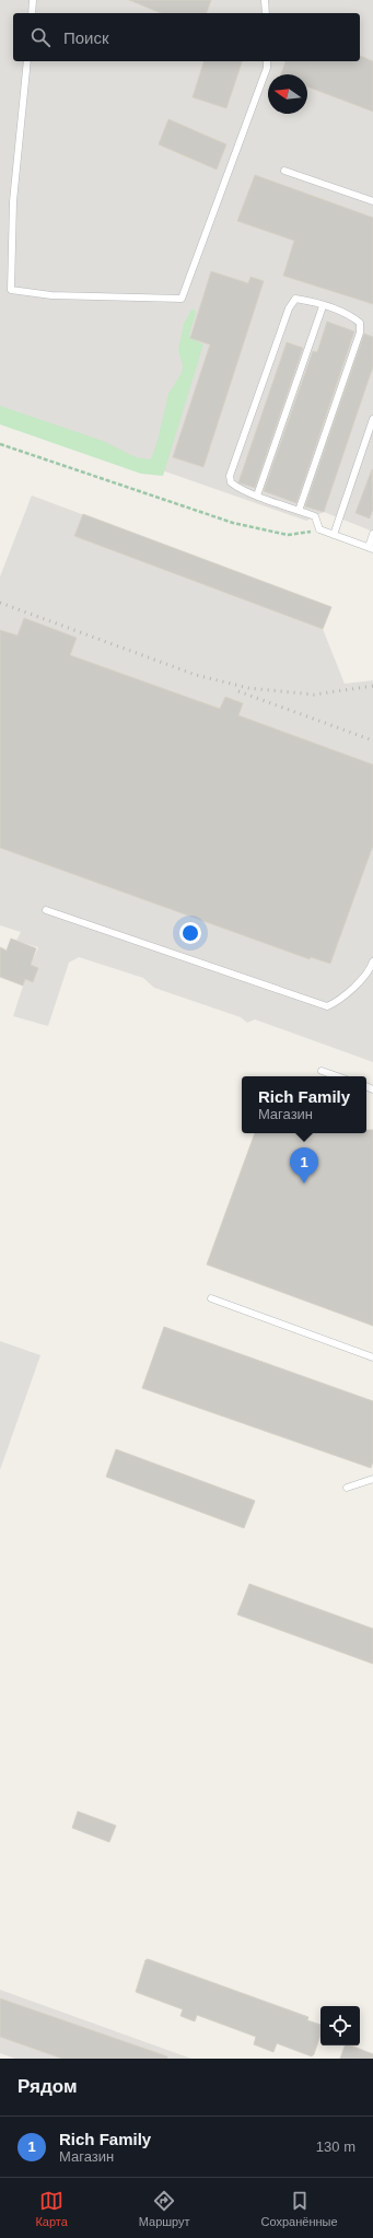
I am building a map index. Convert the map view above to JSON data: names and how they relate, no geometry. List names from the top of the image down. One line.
{"north":"left","page":{"search":"Поиск","popup":["Rich Family","Магазин"],"pins":"1","heading":"Рядом","list":[{"mark":"1","name":"Rich Family","note":"Магазин","value":"130 m"}],"nav":["Карта","Маршрут","Сохранённые"]}}
